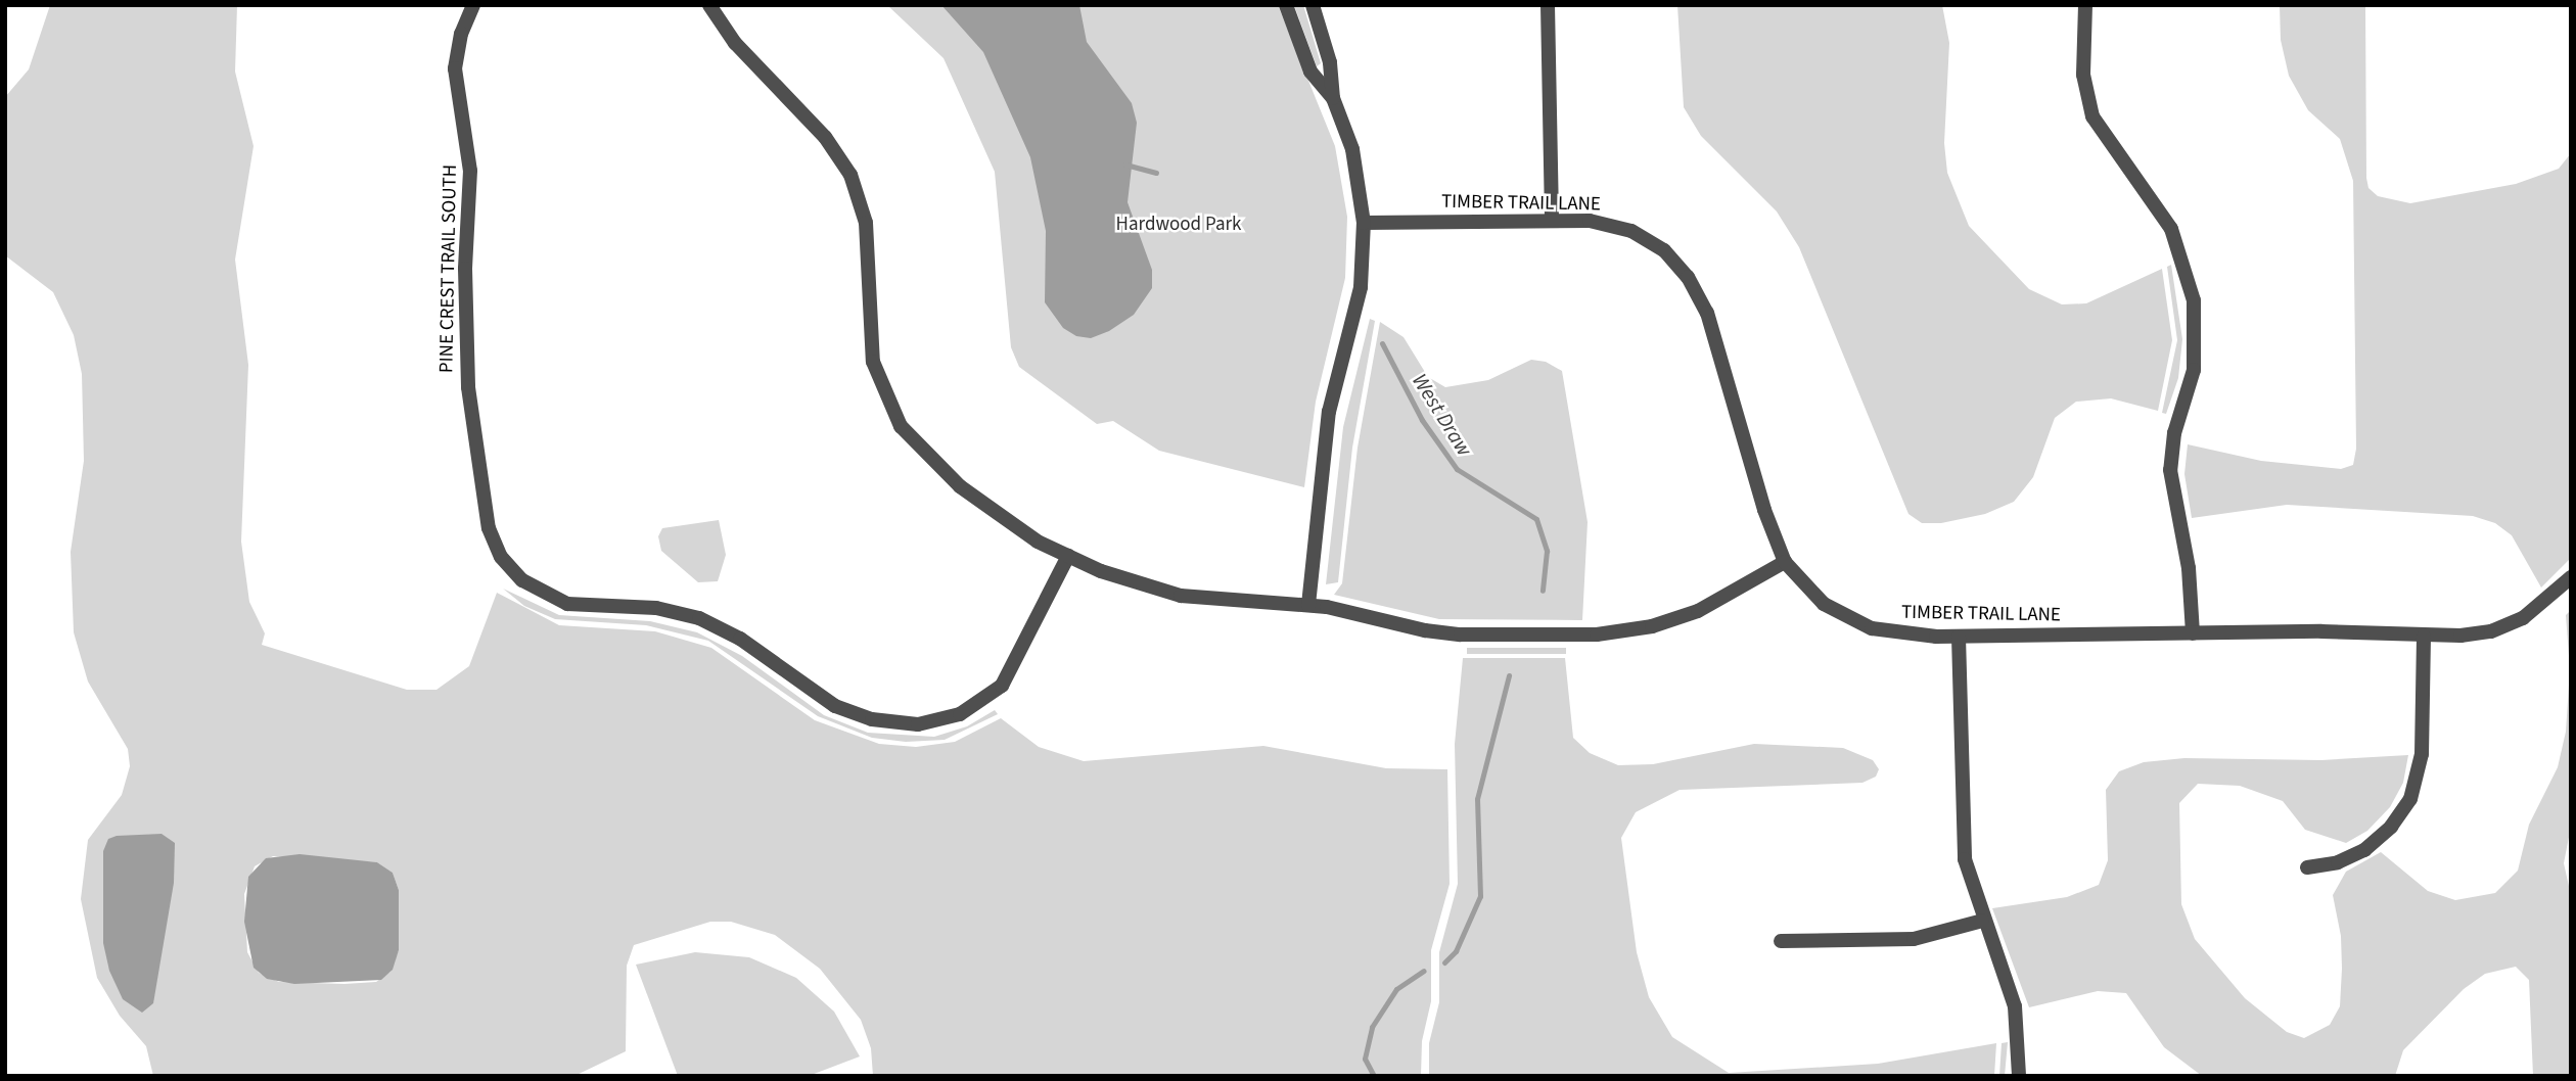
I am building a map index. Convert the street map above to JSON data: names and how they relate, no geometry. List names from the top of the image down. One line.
{"streets":{"street":["TIMBER TRAIL LANE","PINE CREST TRAIL SOUTH"]},"water":["West Draw"],"parks":["Hardwood Park"]}
